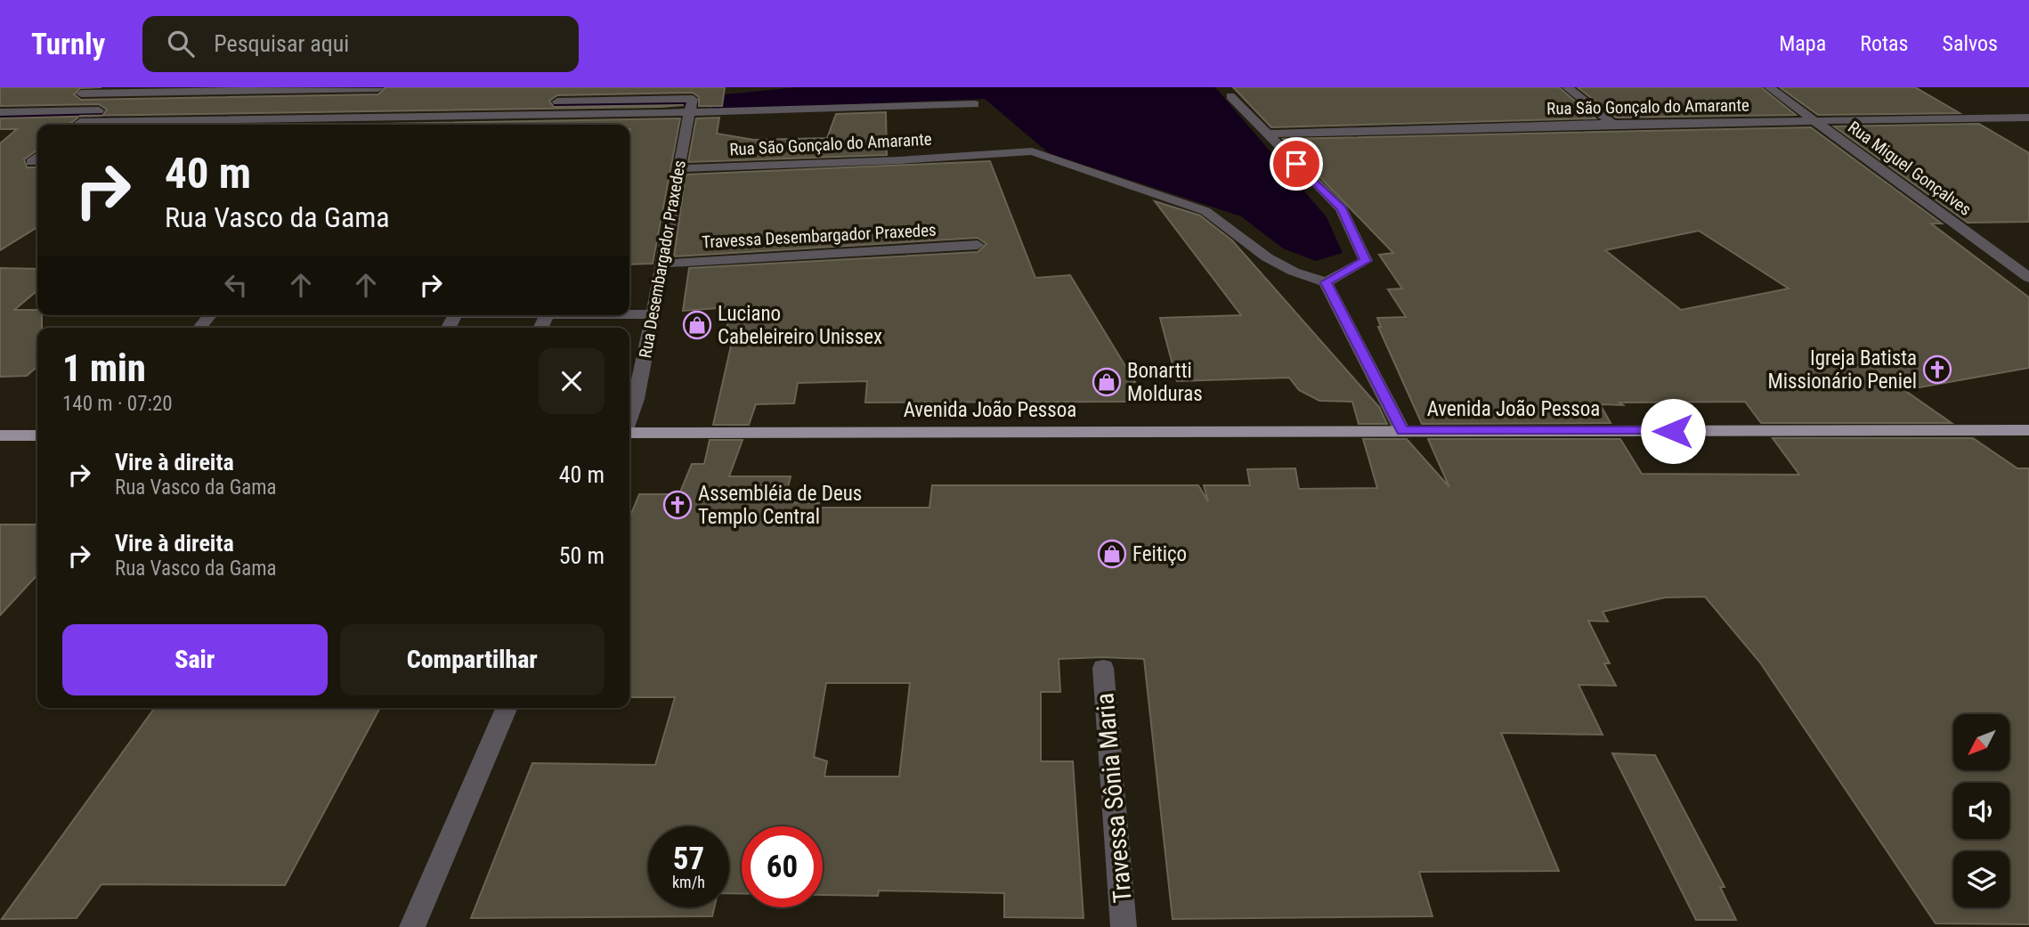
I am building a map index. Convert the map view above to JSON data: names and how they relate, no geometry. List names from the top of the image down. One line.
{"streets":{"main road":["Avenida João Pessoa"],"street":["Rua São Gonçalo do Amarante","Rua Miguel Gonçalves","Travessa Desembargador Praxedes","Rua Desembargador Praxedes","Travessa Sônia Maria"]},"crossings":[["Rua São Gonçalo do Amarante","Rua Miguel Gonçalves"],["Rua São Gonçalo do Amarante","Rua Desembargador Praxedes"],["Travessa Desembargador Praxedes","Rua Desembargador Praxedes"]],"places":{"shop":["Luciano Cabeleireiro Unissex","Bonartti Molduras","Feitiço"],"church":["Igreja Batista Missionário Peniel","Assembléia de Deus Templo Central"]},"north":"bottom left","page":{"header":"Turnly","search":"Pesquisar aqui","nav":["Mapa","Rotas","Salvos"],"turn":["40 m","Rua Vasco da Gama"],"heading":["1 min","140 m · 07:20"],"list":[{"name":"Vire à direita","note":"Rua Vasco da Gama","value":"40 m"},{"name":"Vire à direita","note":"Rua Vasco da Gama","value":"50 m"}],"buttons":["Sair","Compartilhar"],"speed":"57 km/h","limit":"60"}}
